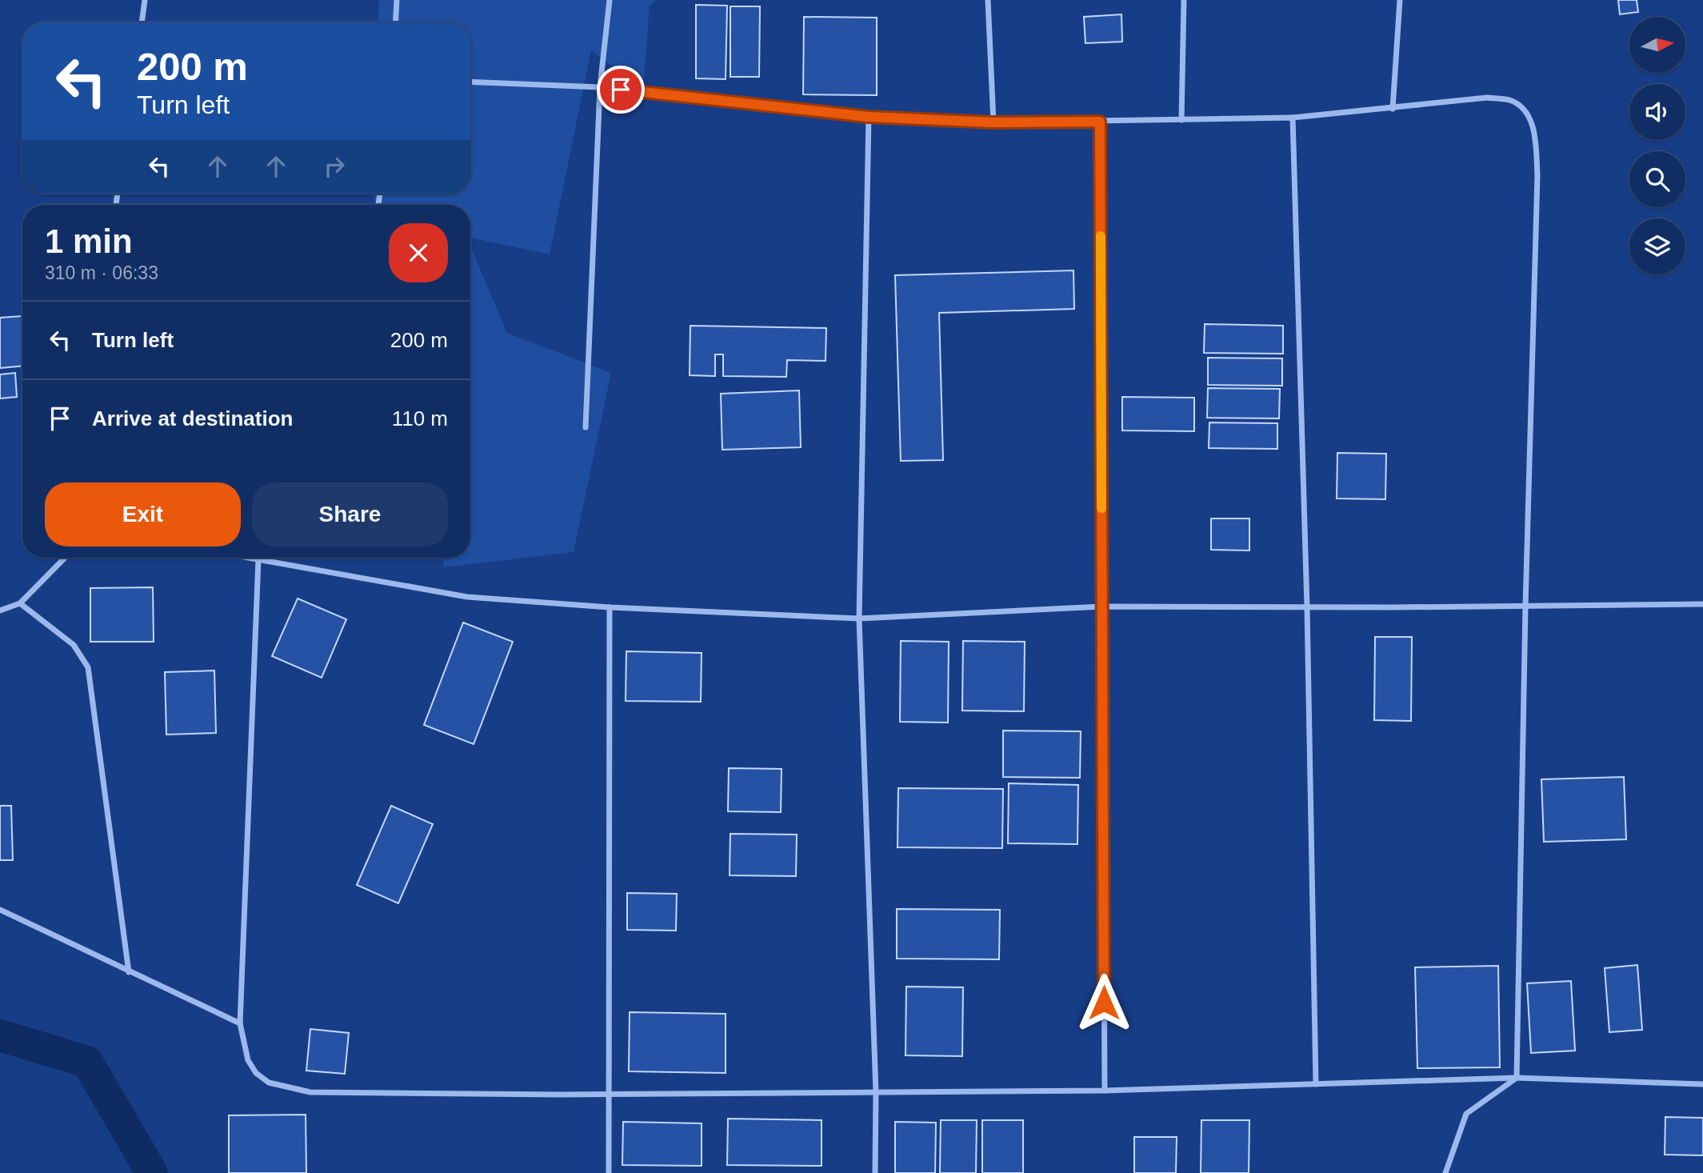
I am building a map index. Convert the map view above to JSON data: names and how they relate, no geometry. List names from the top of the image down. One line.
{"north":"right","page":{"turn":["200 m","Turn left"],"heading":["1 min","310 m · 06:33"],"list":[{"name":"Turn left","value":"200 m"},{"name":"Arrive at destination","value":"110 m"}],"buttons":["Exit","Share"]}}
